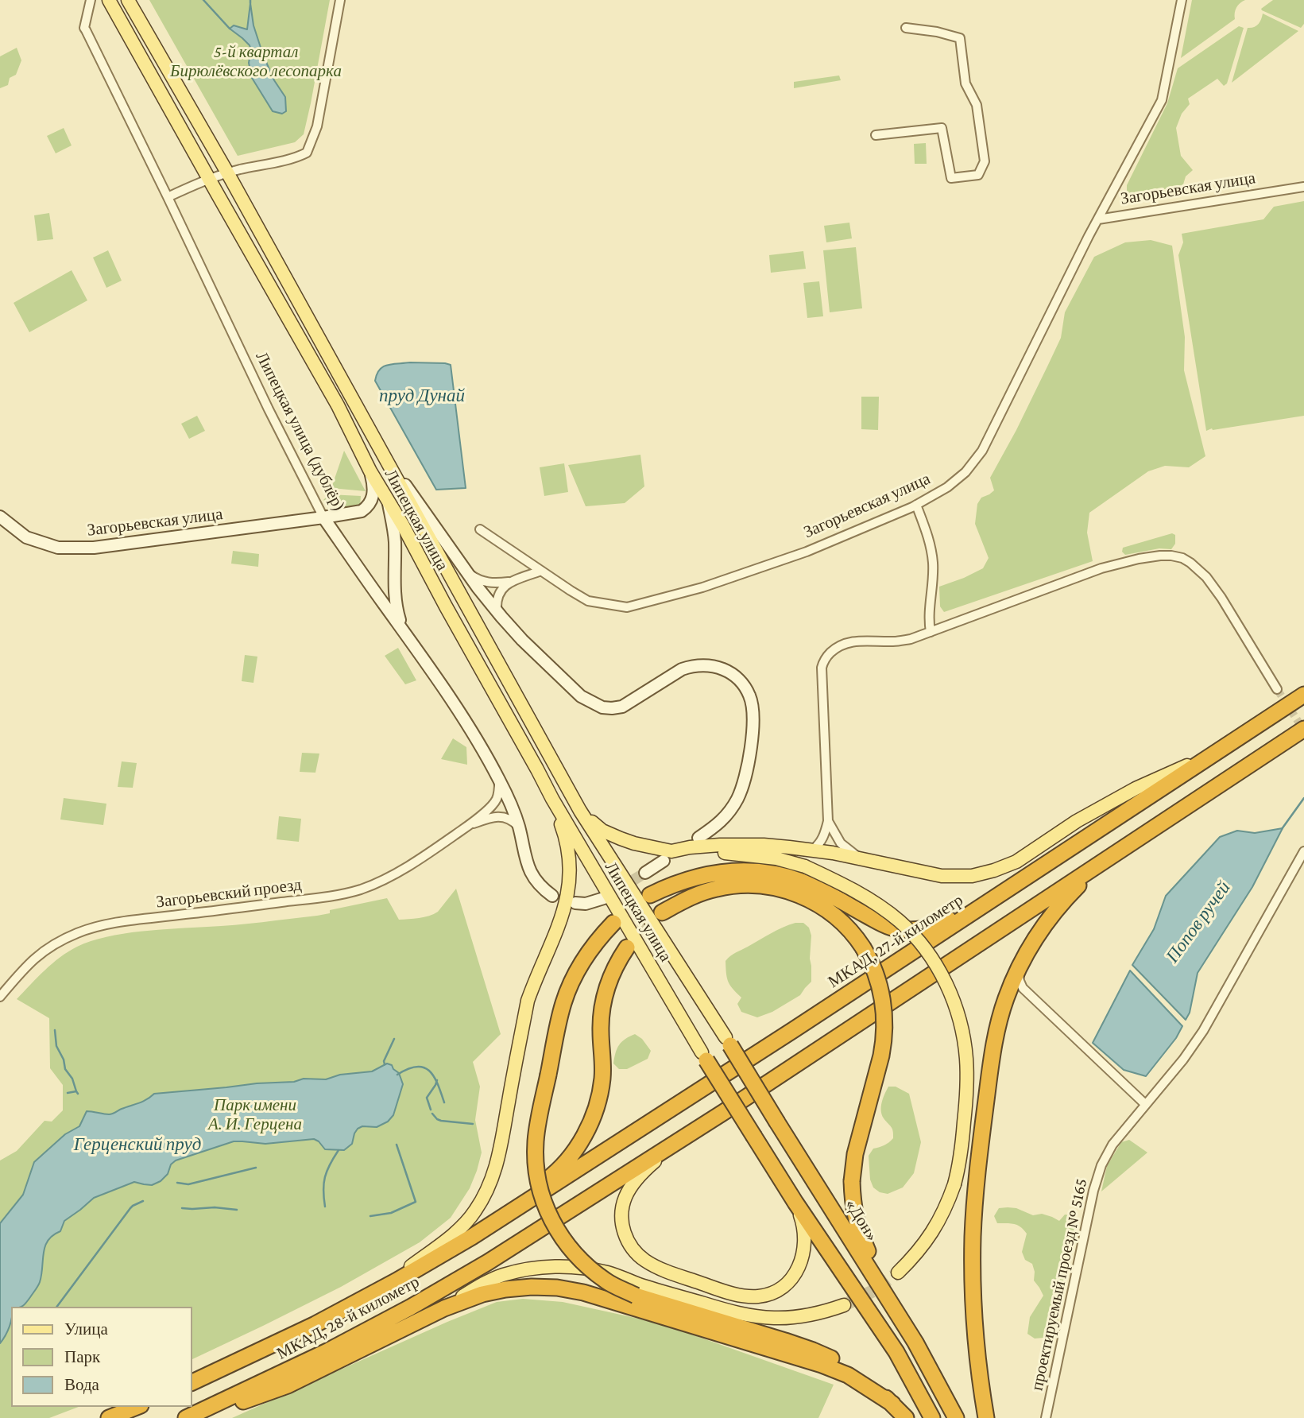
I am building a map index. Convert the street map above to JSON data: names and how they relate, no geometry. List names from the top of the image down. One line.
{"streets":{"highway":["МКАД, 27-й километр","«Дон»","МКАД, 28-й километр"],"main road":["Липецкая улица"],"street":["Загорьевская улица","Липецкая улица (дублёр)","Загорьевский проезд","проектируемый проезд № 5165"]},"crossings":[["Загорьевская улица","Липецкая улица (дублёр)"],["Загорьевская улица","Липецкая улица"],["Липецкая улица","«Дон»"],["МКАД, 27-й километр","МКАД, 28-й километр"]],"water":["пруд Дунай","Попов ручей","Герценский пруд"],"parks":["5-й квартал Бирюлёвского лесопарка","Парк имени А. И. Герцена"],"legend":["Улица","Парк","Вода"]}
